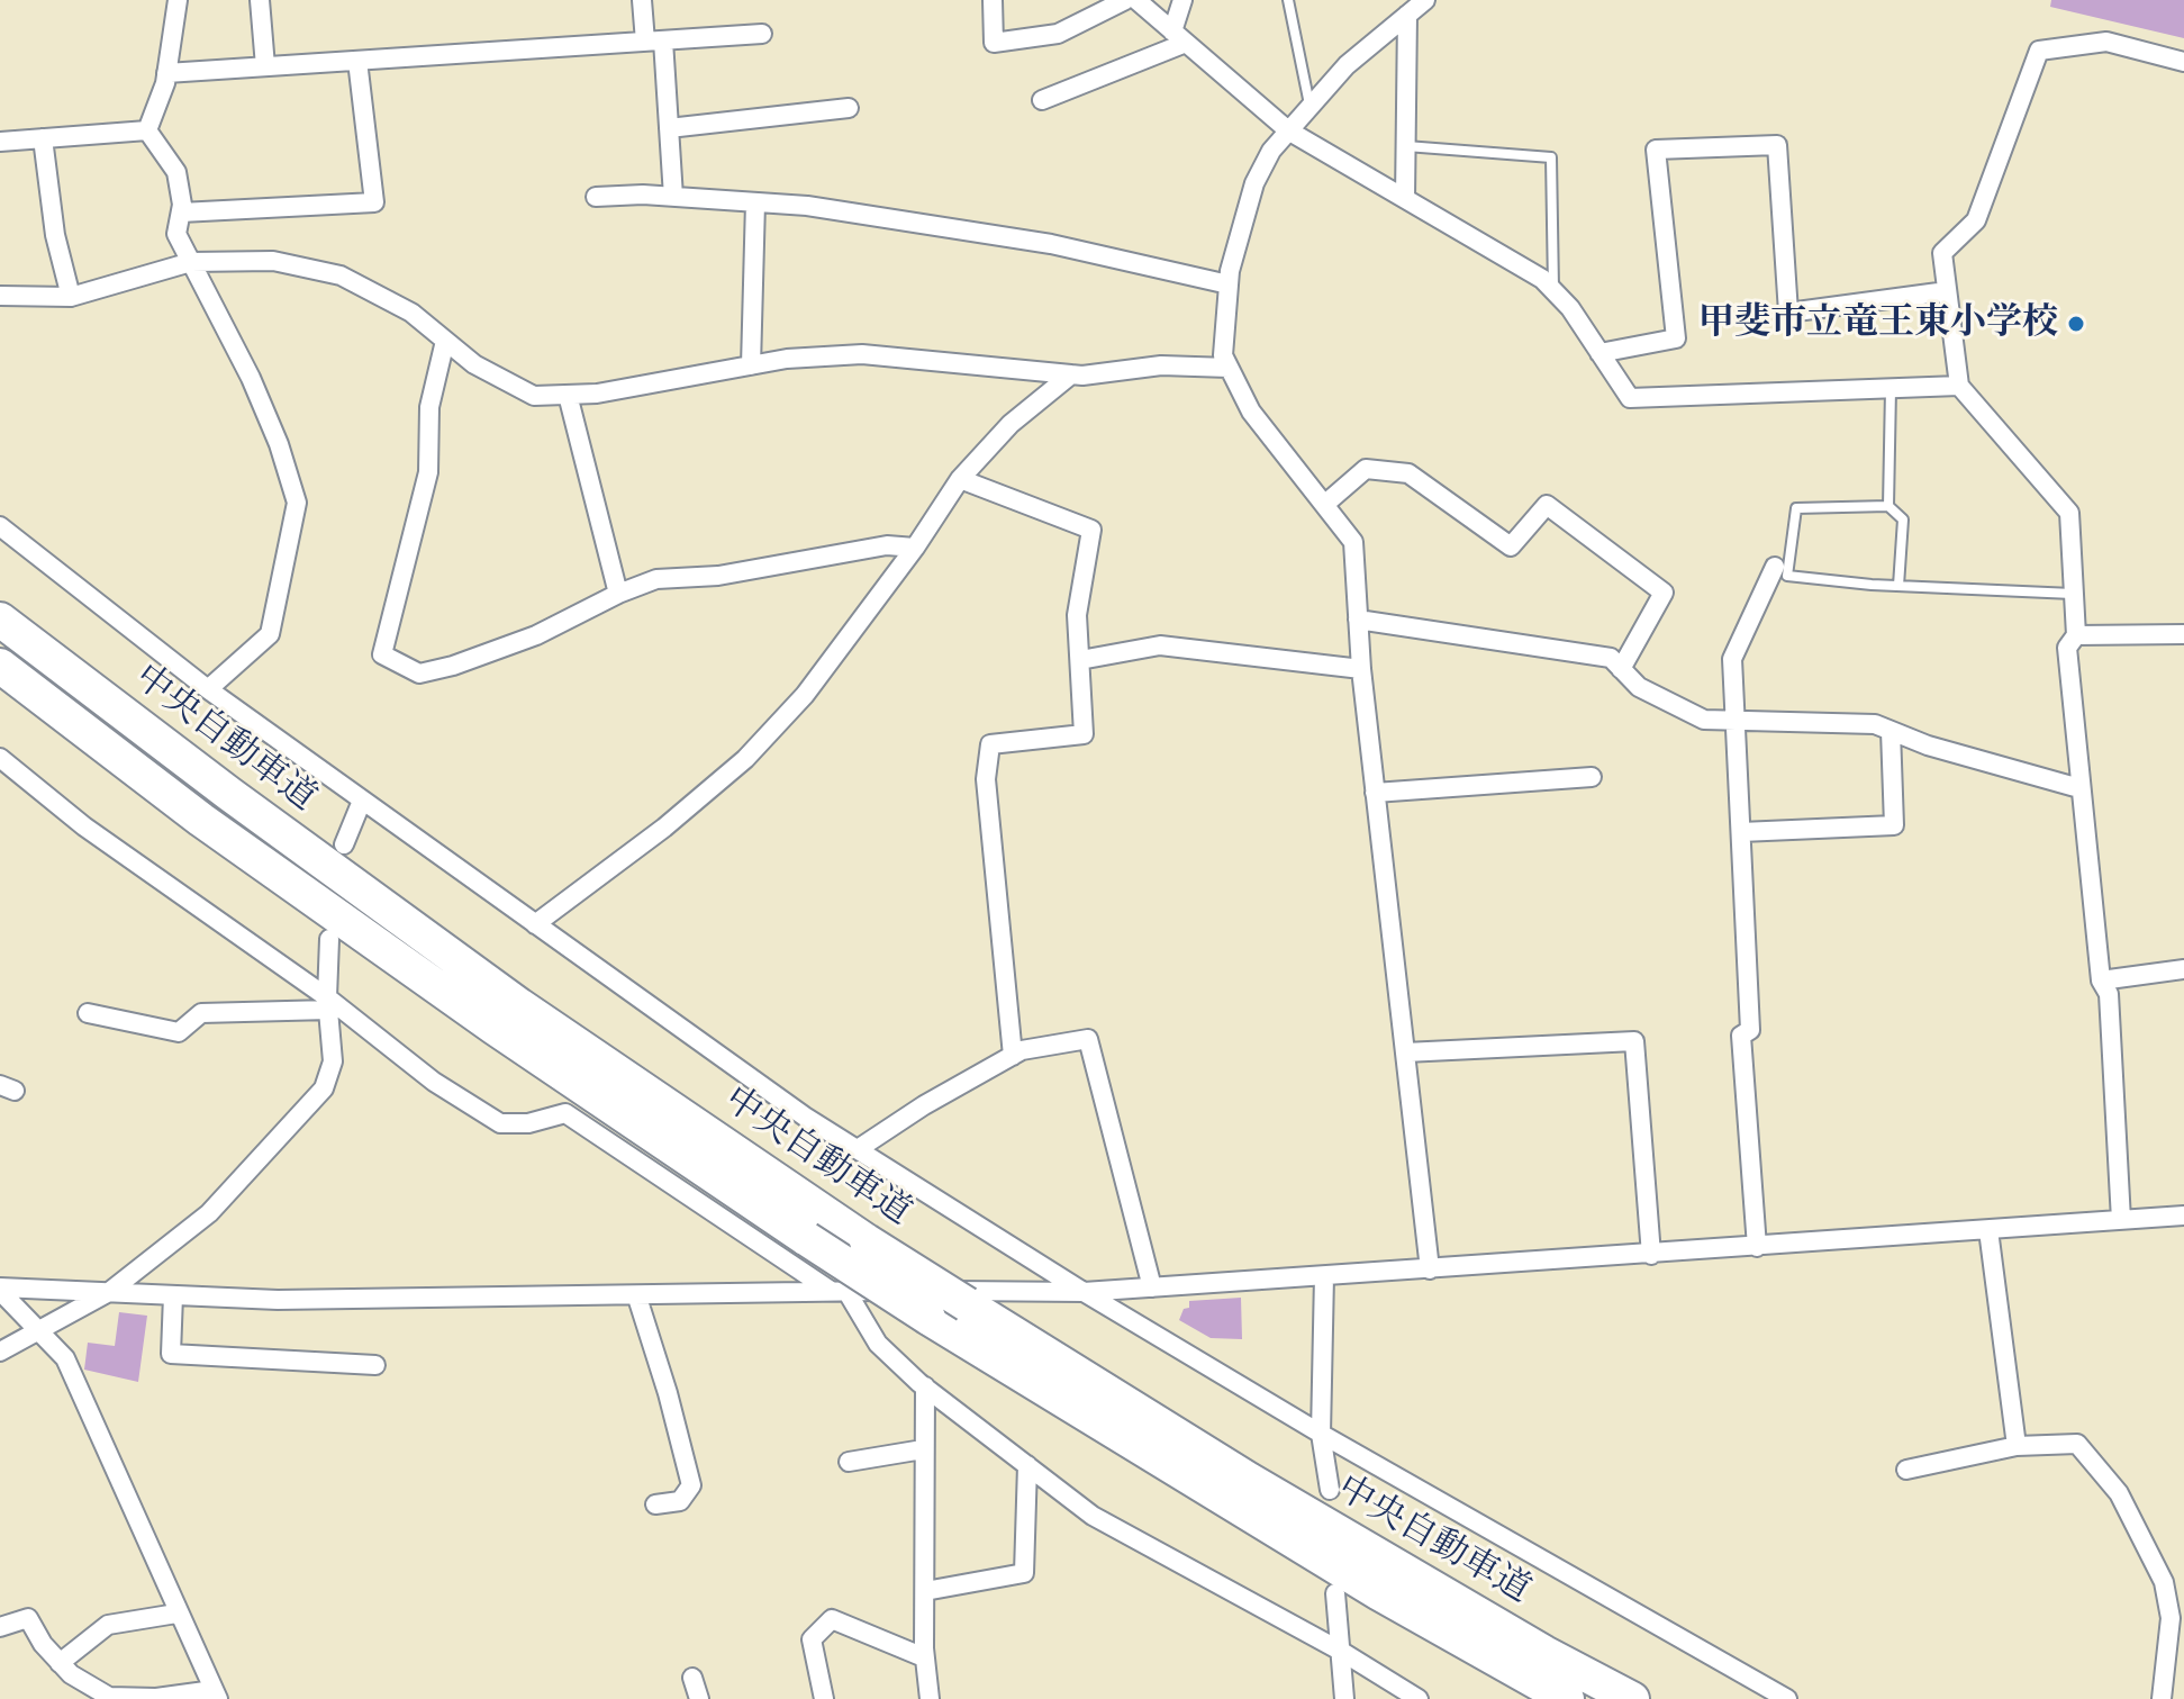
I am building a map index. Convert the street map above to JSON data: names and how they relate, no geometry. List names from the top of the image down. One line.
{"streets":{"highway":["中央自動車道"]},"places":["甲斐市立竜王東小学校"]}
